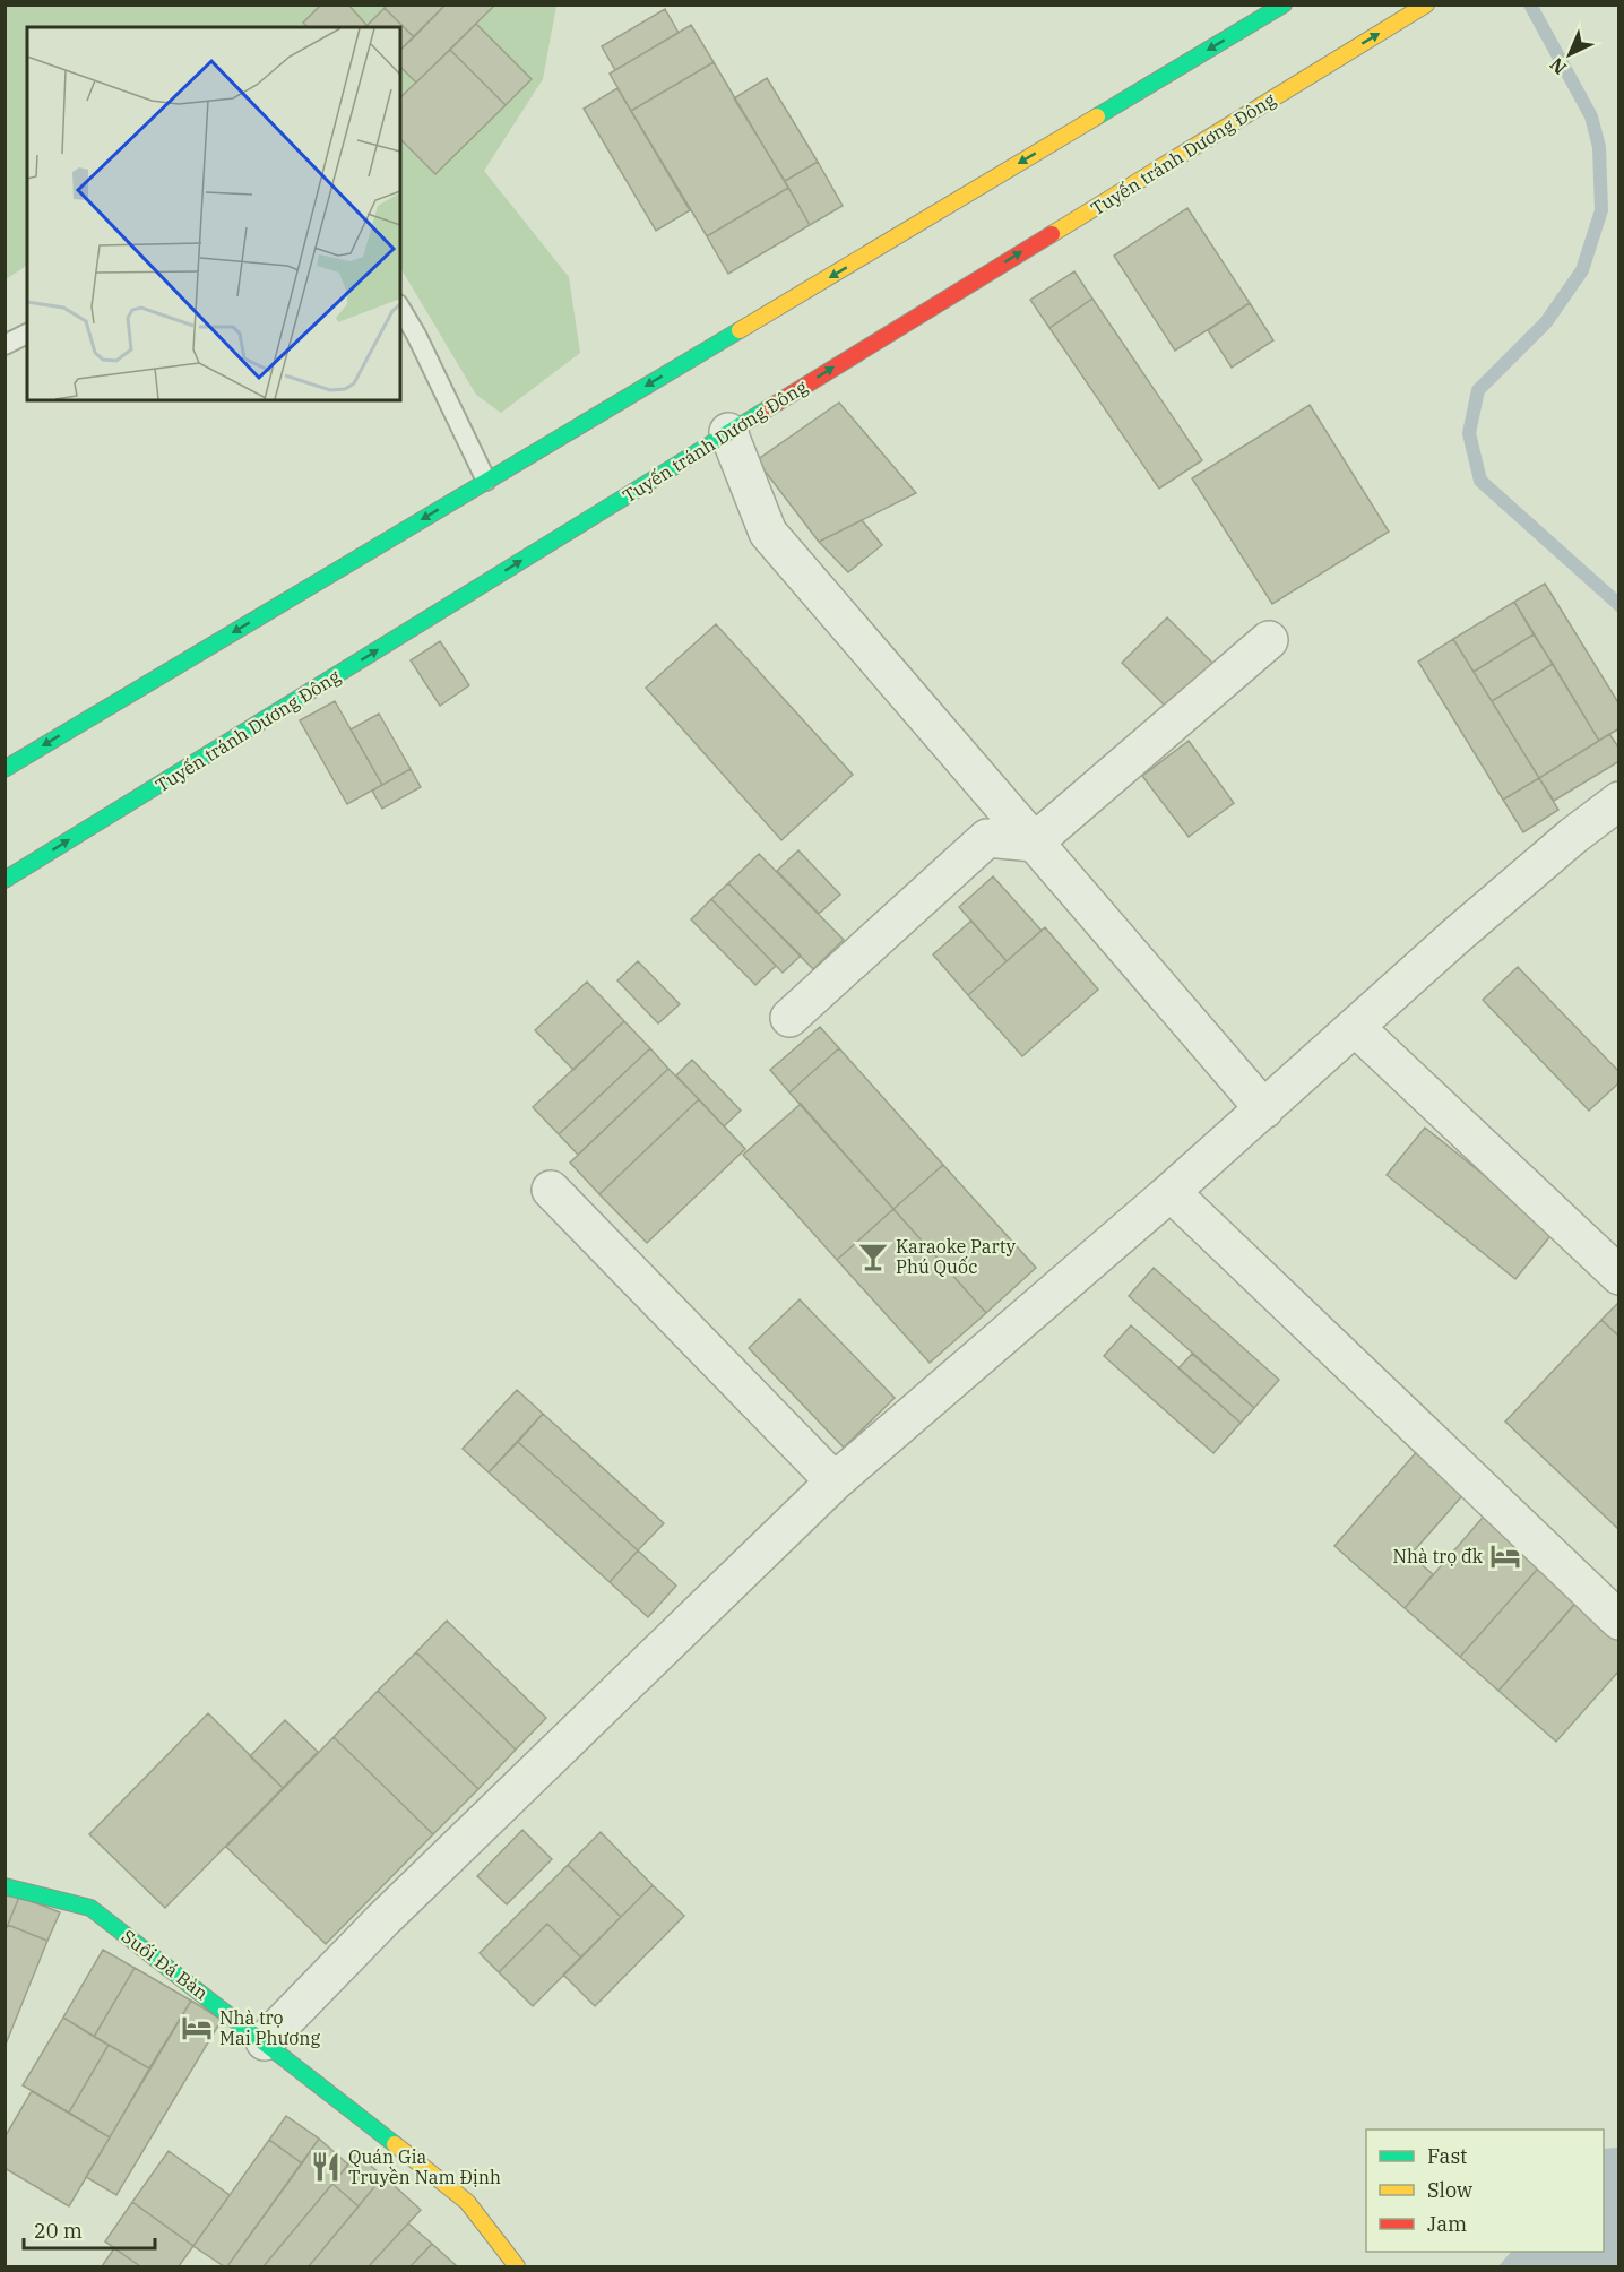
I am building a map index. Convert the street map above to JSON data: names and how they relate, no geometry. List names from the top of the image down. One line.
{"streets":{"main road":["Tuyến tránh Dương Đông","Suối Đá Bàn"]},"places":{"bar":["Karaoke Party Phú Quốc"],"hotel":["Nhà trọ đk","Nhà trọ Mai Phương"],"restaurant":["Quán Gia Truyền Nam Định"]},"legend":["Fast","Slow","Jam"],"scale_bar":"20 m","north":"bottom left"}
